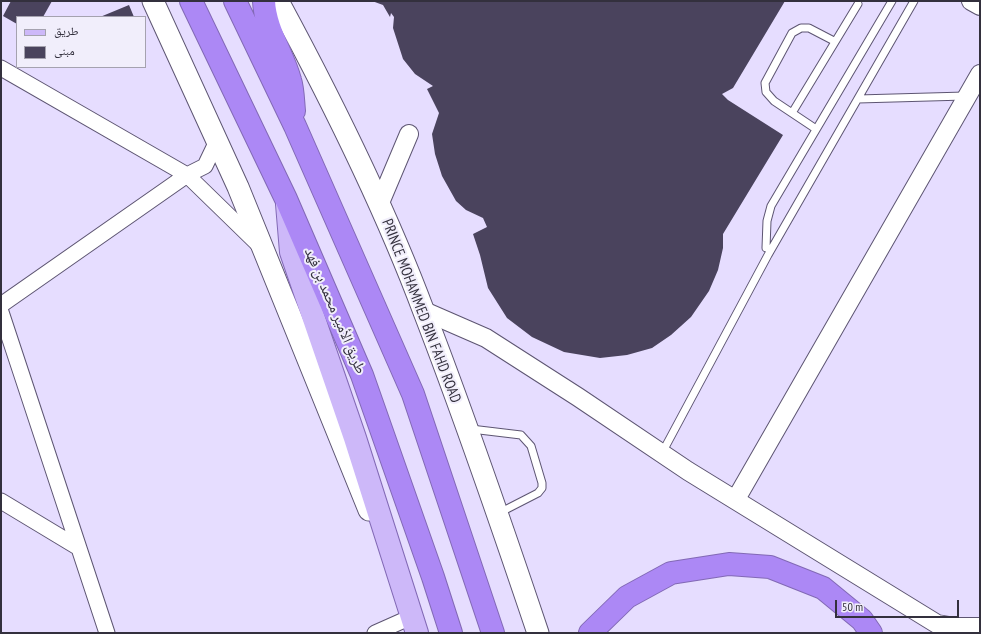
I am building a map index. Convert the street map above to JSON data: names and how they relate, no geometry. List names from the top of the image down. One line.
{"streets":{"highway":["طريق الأمير محمد بن فهد"],"main road":["PRINCE MOHAMMED BIN FAHD ROAD"]},"legend":["طريق","مبنى"],"scale_bar":"50 m"}
